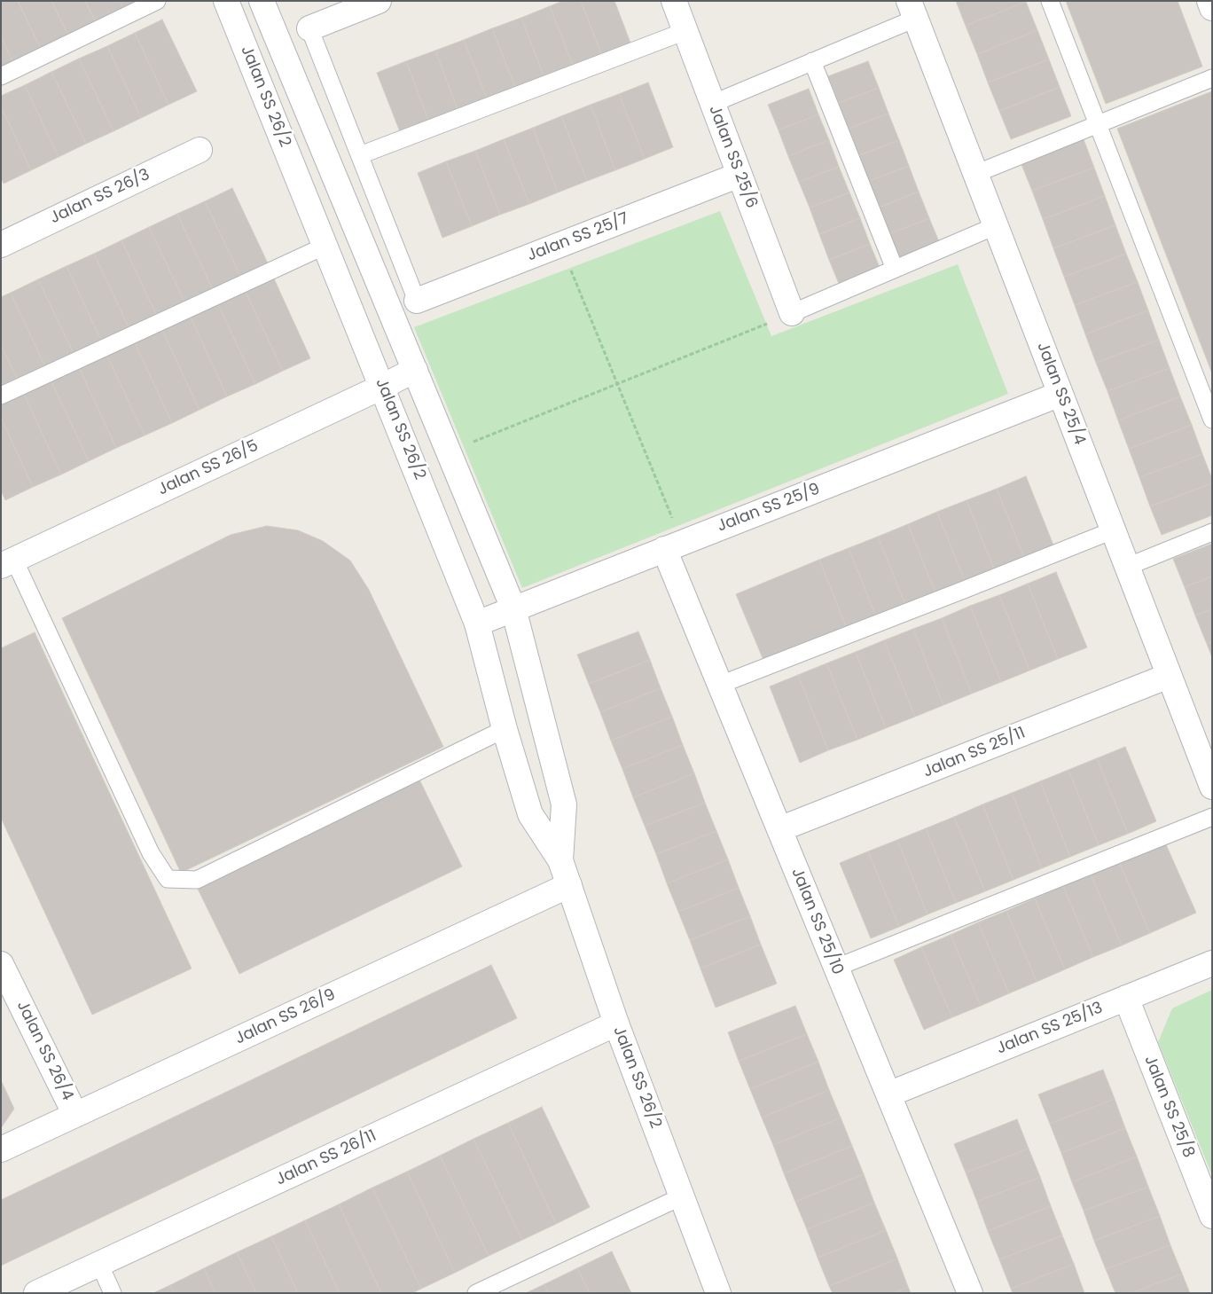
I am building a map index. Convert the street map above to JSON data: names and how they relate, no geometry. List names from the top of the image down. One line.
{"streets":{"street":["Jalan SS 26/2","Jalan SS 25/6","Jalan SS 26/3","Jalan SS 25/7","Jalan SS 25/4","Jalan SS 26/5","Jalan SS 25/9","Jalan SS 25/11","Jalan SS 25/10","Jalan SS 26/9","Jalan SS 25/13","Jalan SS 26/4","Jalan SS 25/8","Jalan SS 26/11"]},"crossings":[["Jalan SS 26/2","Jalan SS 26/5"],["Jalan SS 26/2","Jalan SS 25/9"],["Jalan SS 26/2","Jalan SS 26/9"],["Jalan SS 26/2","Jalan SS 26/11"],["Jalan SS 25/6","Jalan SS 25/7"],["Jalan SS 25/4","Jalan SS 25/9"],["Jalan SS 25/4","Jalan SS 25/11"],["Jalan SS 25/9","Jalan SS 25/10"],["Jalan SS 25/11","Jalan SS 25/10"],["Jalan SS 25/10","Jalan SS 25/13"],["Jalan SS 26/9","Jalan SS 26/4"],["Jalan SS 25/13","Jalan SS 25/8"]]}
